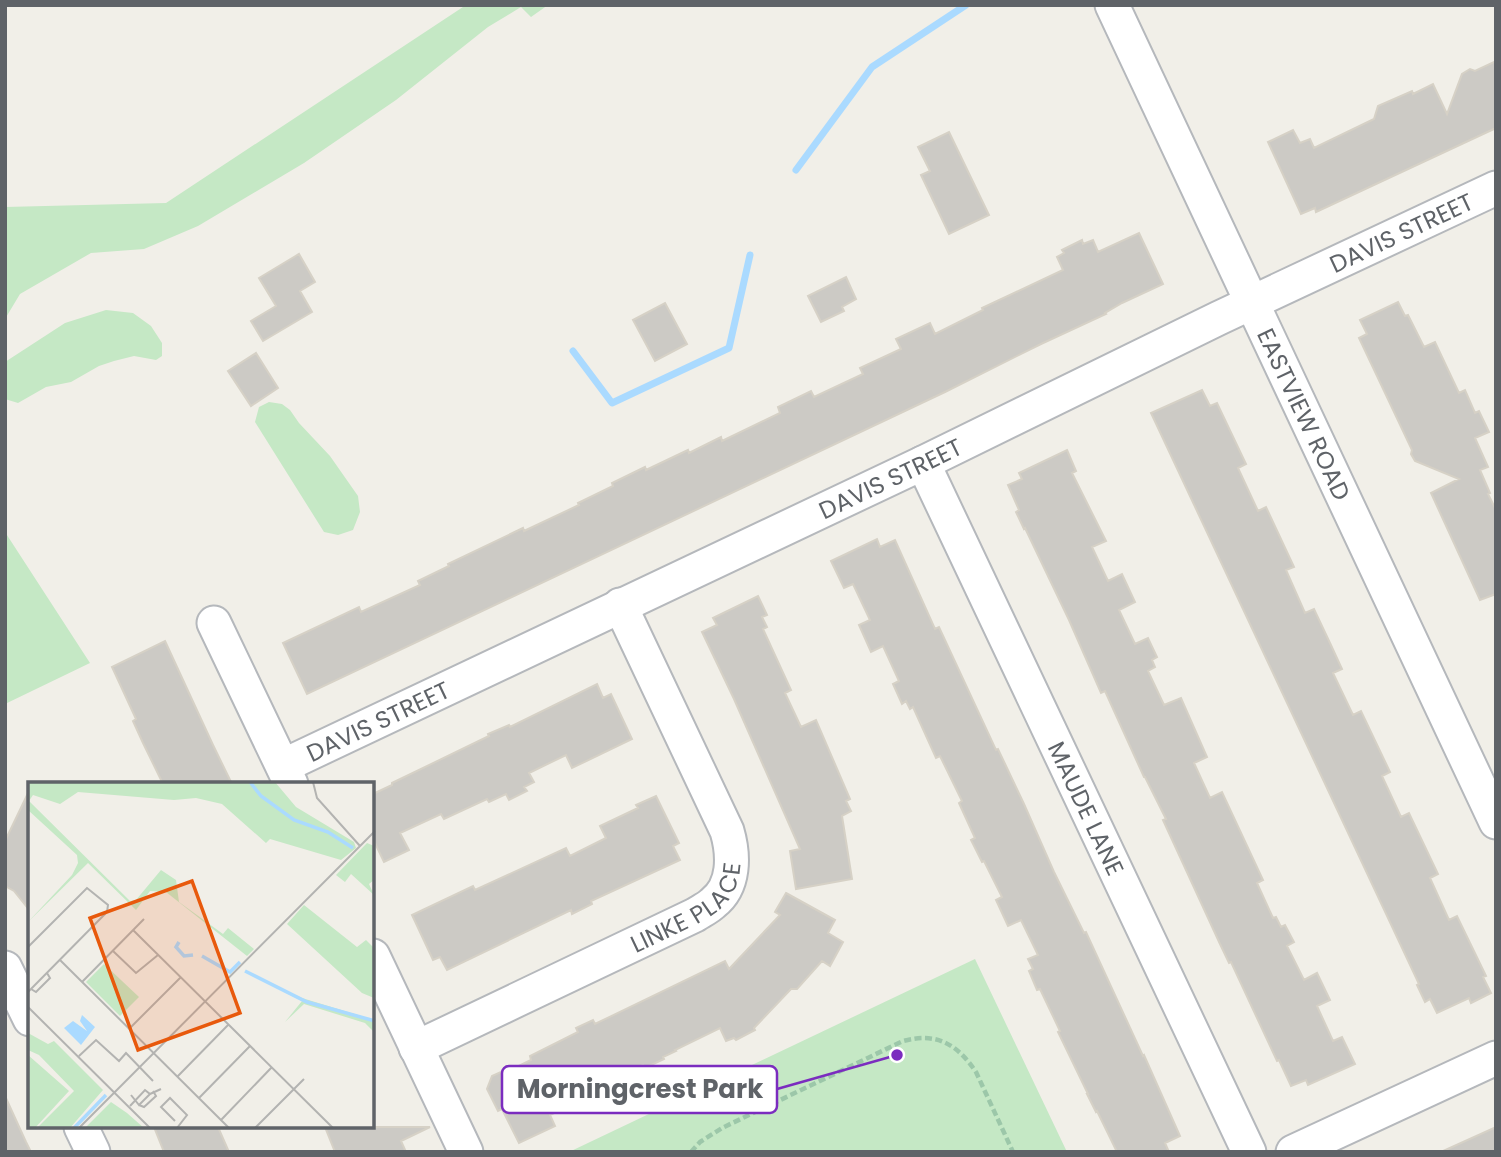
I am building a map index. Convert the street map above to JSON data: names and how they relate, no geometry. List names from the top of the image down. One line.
{"streets":{"street":["DAVIS STREET","EASTVIEW ROAD","MAUDE LANE","LINKE PLACE"]},"crossings":[["DAVIS STREET","EASTVIEW ROAD"],["DAVIS STREET","MAUDE LANE"],["DAVIS STREET","LINKE PLACE"]],"places":["Morningcrest Park"]}
